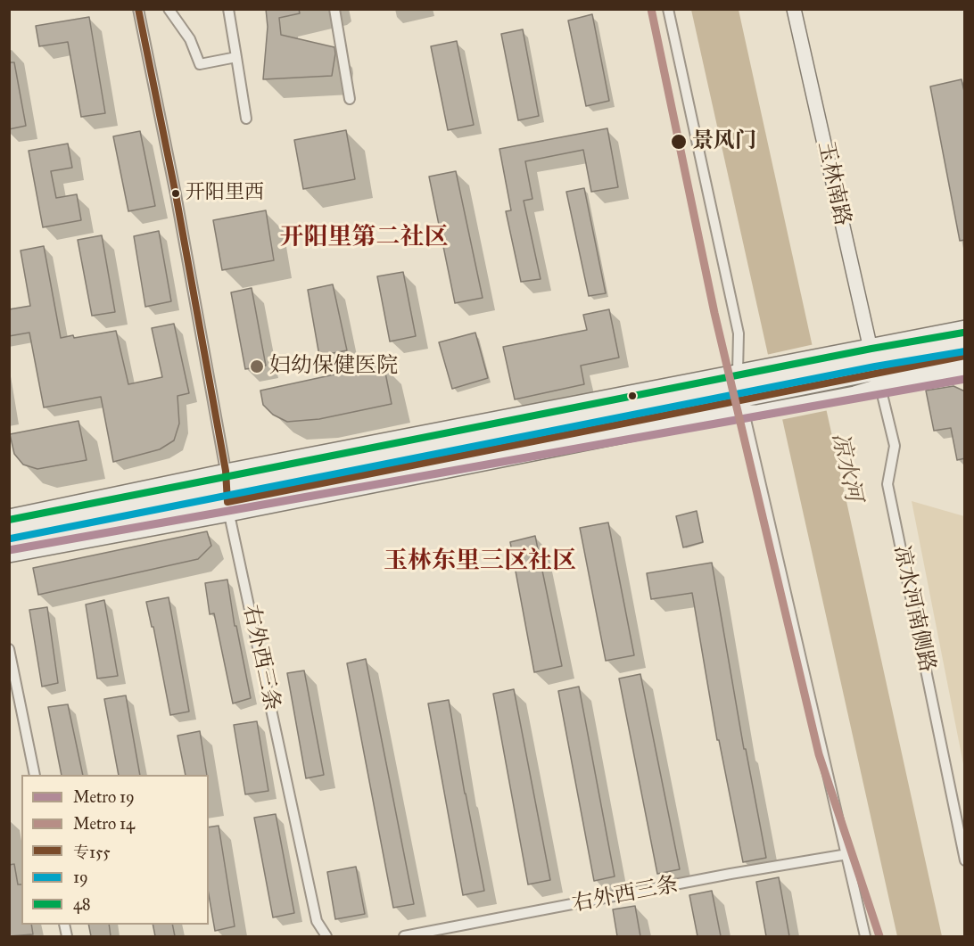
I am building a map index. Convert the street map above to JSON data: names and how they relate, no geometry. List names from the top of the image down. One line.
{"streets":{"main road":["玉林南路"],"street":["凉水河南侧路","右外西三条"]},"crossings":[["玉林南路","凉水河南侧路"]],"districts":["开阳里第二社区","玉林东里三区社区"],"water":["凉水河"],"places":["景风门","开阳里西","妇幼保健医院"],"lines":["metro line 14","transit line 专155","transit line 48","transit line 19","metro line 19"],"legend":["Metro 19","Metro 14","专155","19","48"]}
